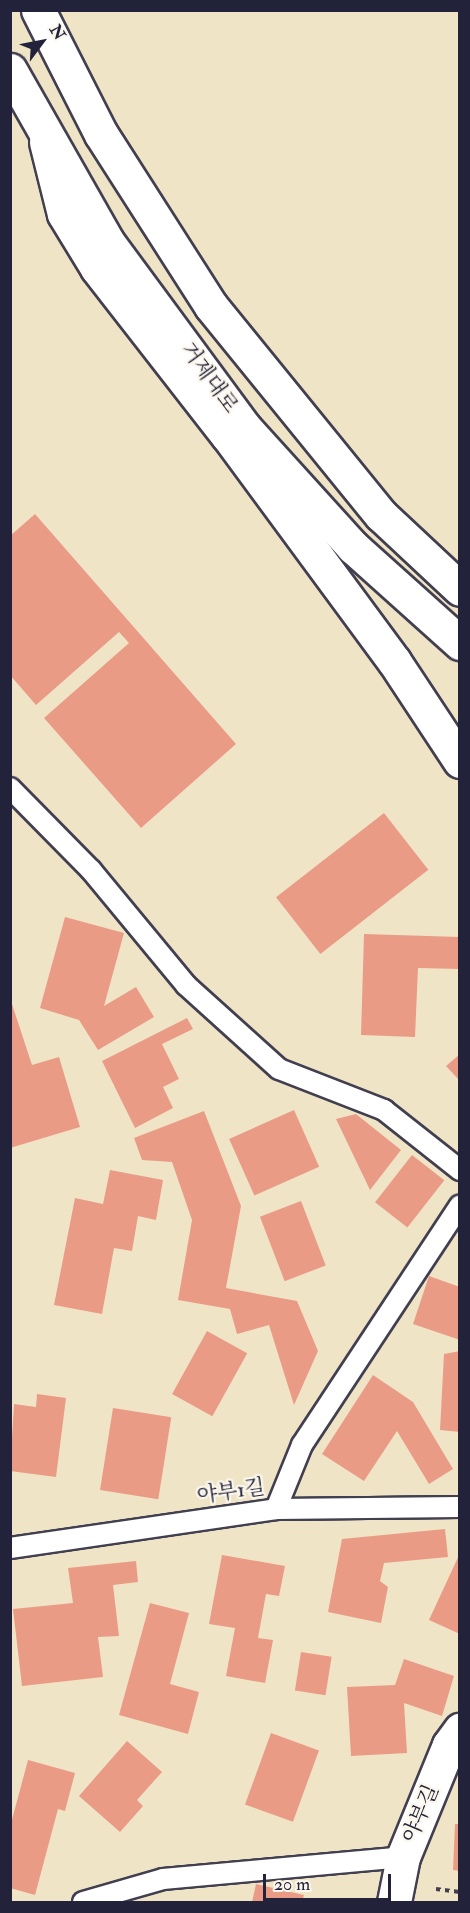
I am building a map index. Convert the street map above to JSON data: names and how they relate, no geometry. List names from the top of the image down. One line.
{"streets":{"main road":["거제대로","야부길"],"lane":["야부1길"]},"scale_bar":"20 m","north":"top right"}
